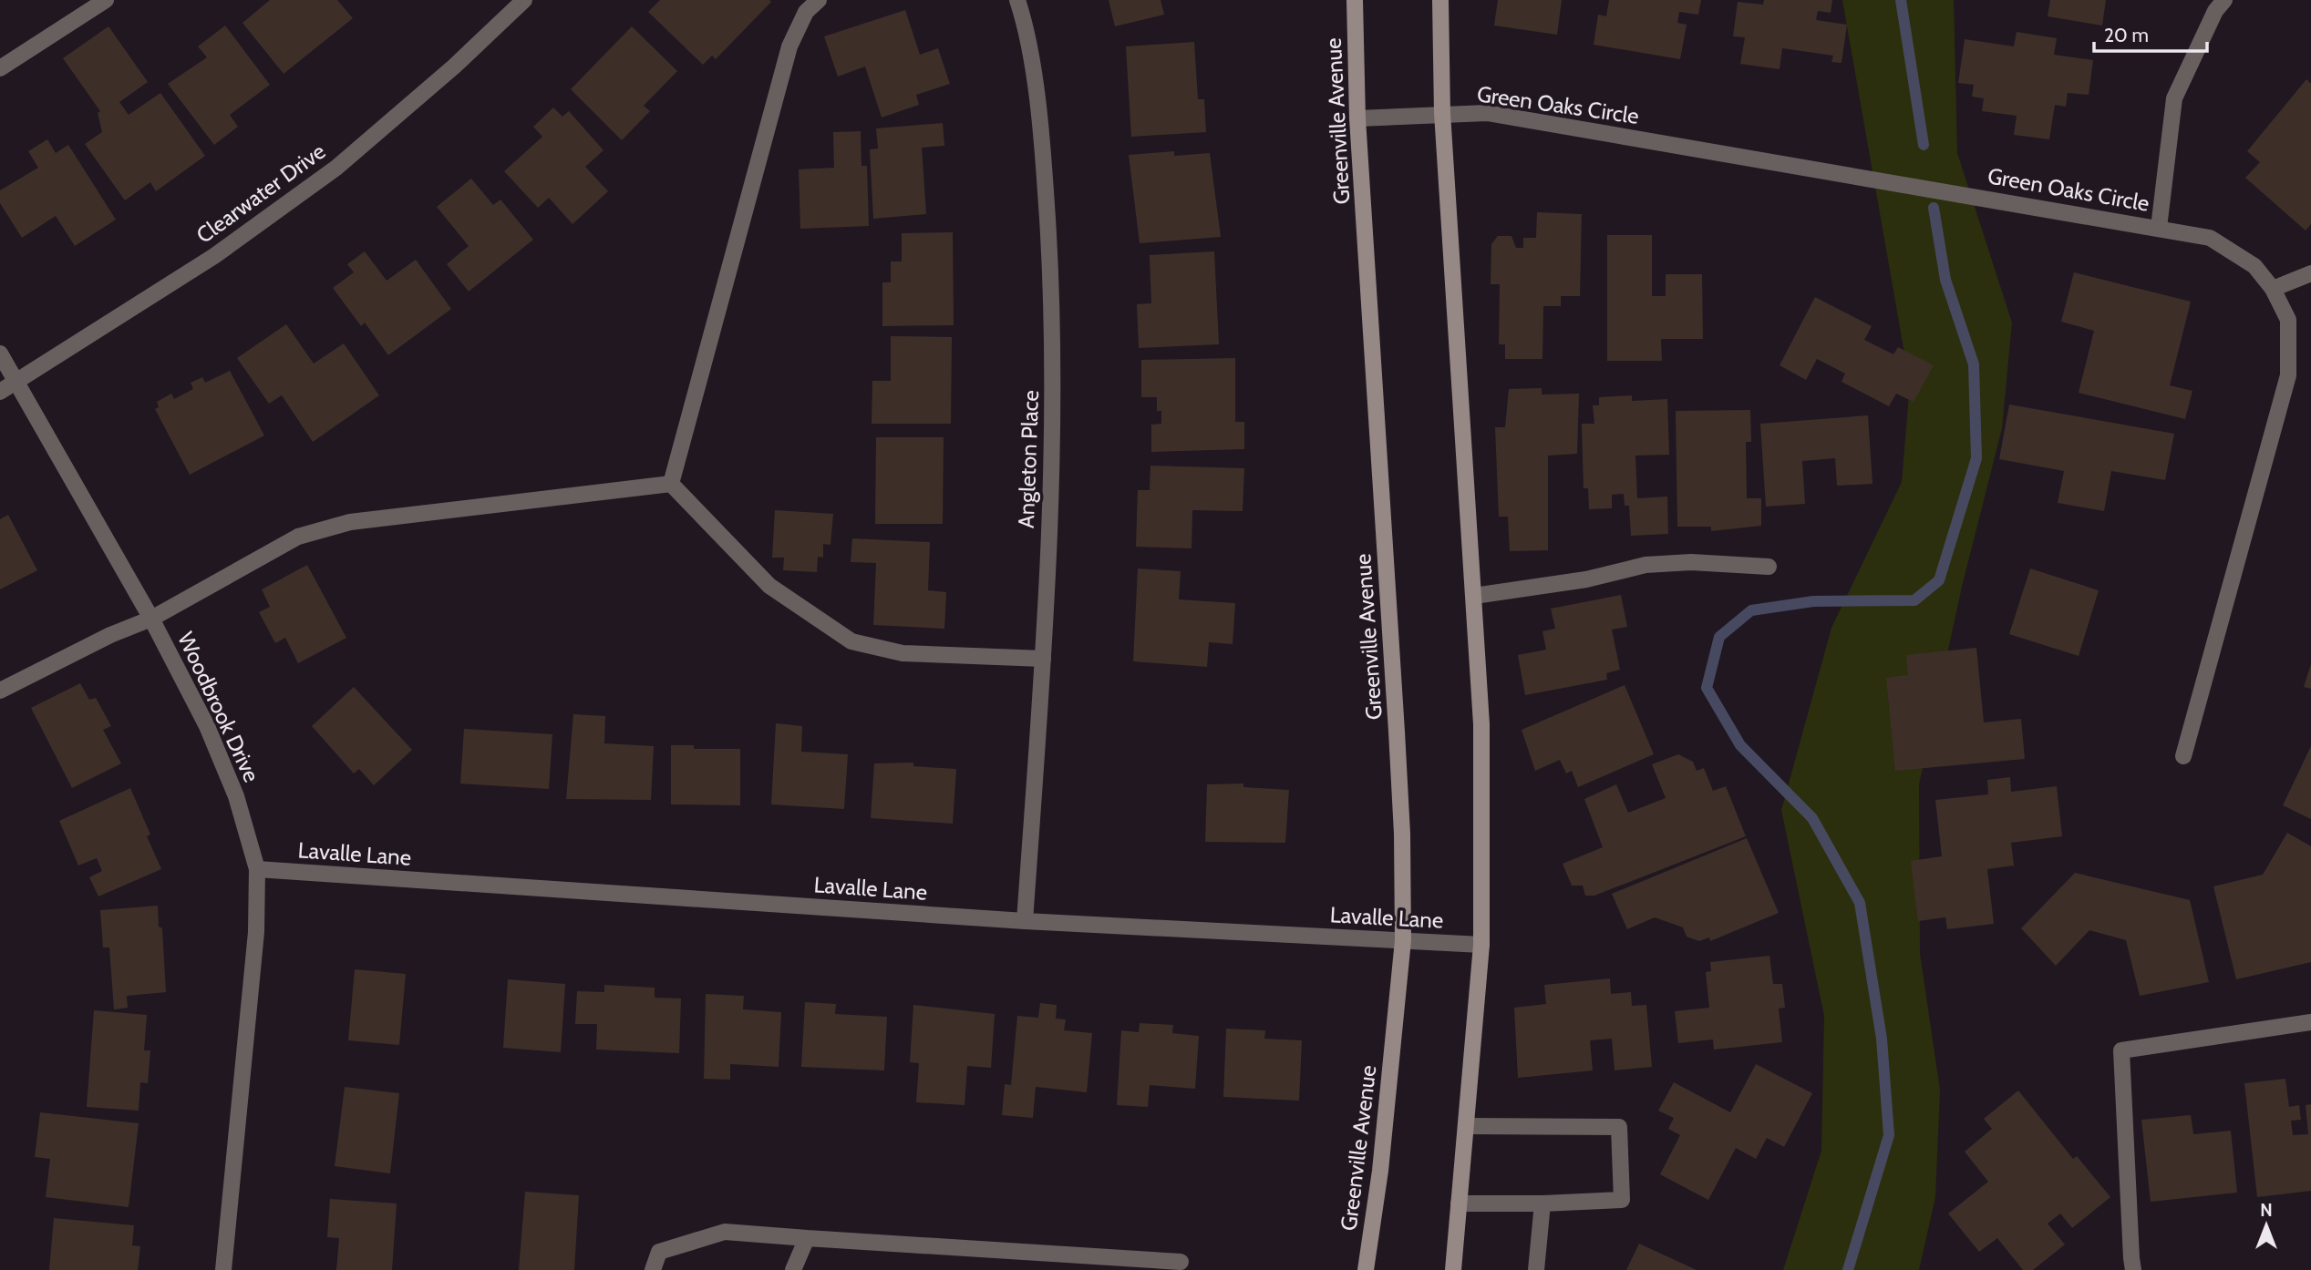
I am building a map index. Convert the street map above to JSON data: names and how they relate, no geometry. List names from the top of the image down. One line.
{"streets":{"main road":["Greenville Avenue"],"street":["Green Oaks Circle","Clearwater Drive","Angleton Place","Woodbrook Drive","Lavalle Lane"]},"crossings":[["Green Oaks Circle","Greenville Avenue"],["Greenville Avenue","Lavalle Lane"],["Clearwater Drive","Woodbrook Drive"],["Angleton Place","Lavalle Lane"],["Woodbrook Drive","Lavalle Lane"]],"scale_bar":"20 m","north":"top"}
